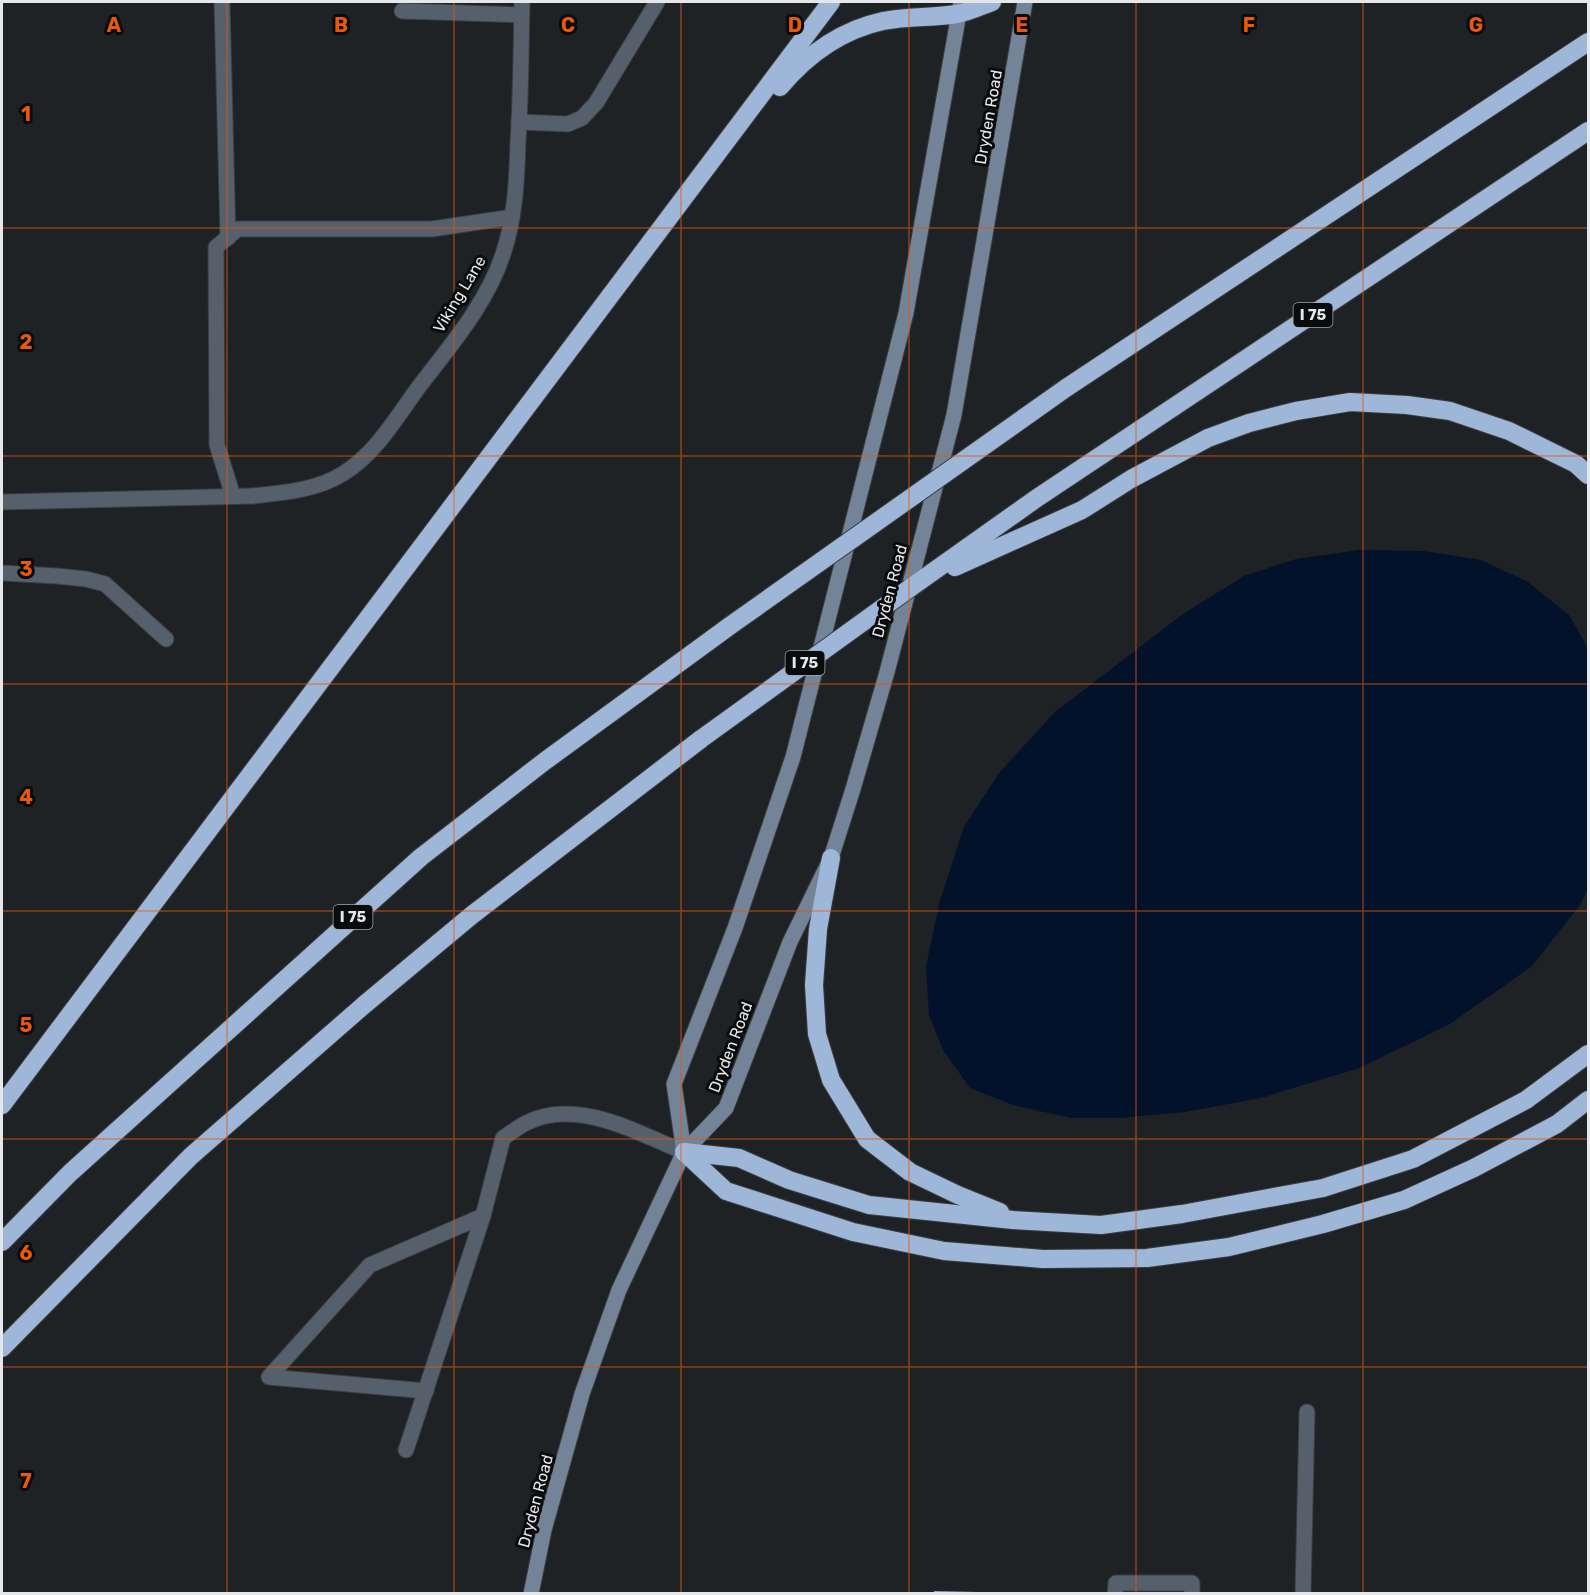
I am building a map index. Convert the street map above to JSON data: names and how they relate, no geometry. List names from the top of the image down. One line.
{"streets":{"highway":["I 75"],"main road":["Dryden Road"],"street":["Viking Lane"]},"grid":{"columns":["A","B","C","D","E","F","G"],"rows":["1","2","3","4","5","6","7"]}}
